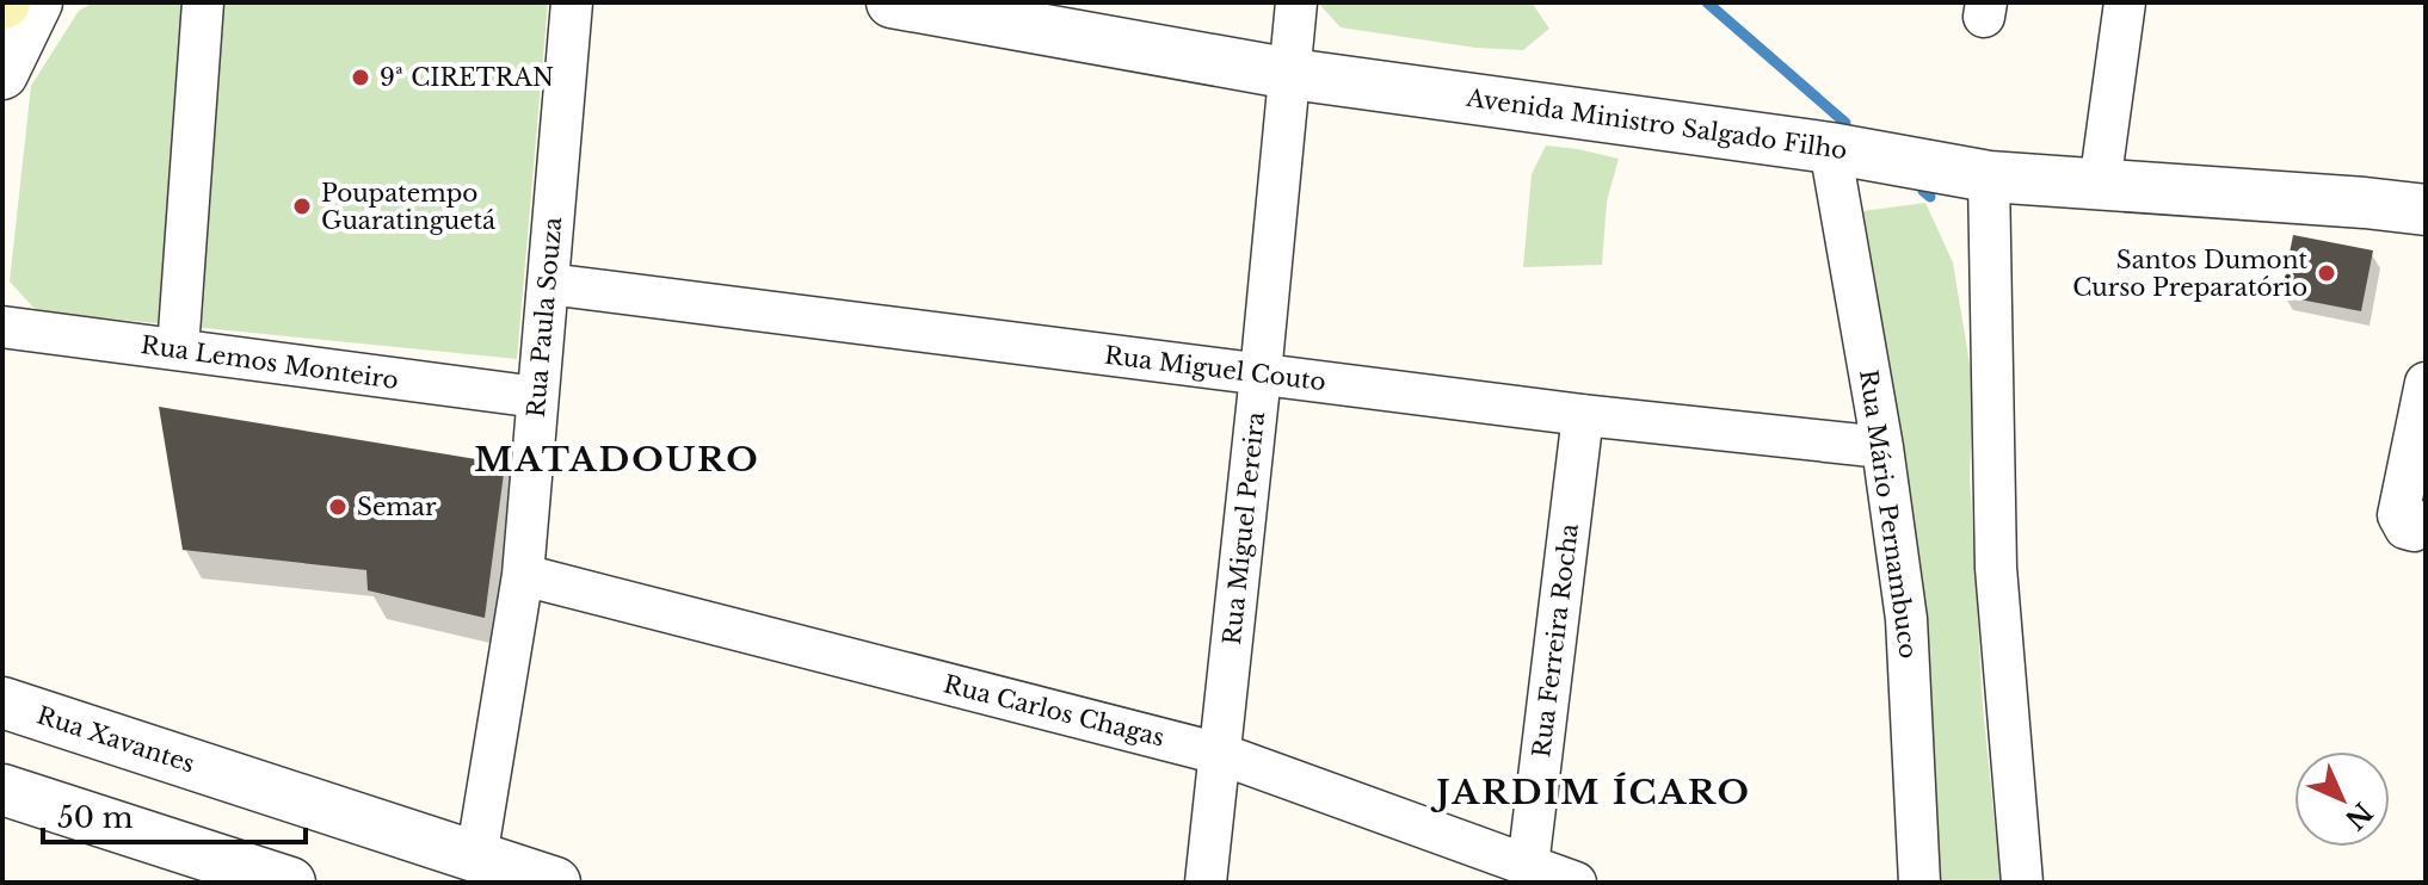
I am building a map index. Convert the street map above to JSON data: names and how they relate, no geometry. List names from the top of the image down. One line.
{"streets":{"street":["Avenida Ministro Salgado Filho","Rua Paula Souza","Rua Lemos Monteiro","Rua Miguel Couto","Rua Mário Pernambuco","Rua Miguel Pereira","Rua Ferreira Rocha","Rua Carlos Chagas","Rua Xavantes"]},"crossings":[["Avenida Ministro Salgado Filho","Rua Mário Pernambuco"],["Avenida Ministro Salgado Filho","Rua Miguel Pereira"],["Rua Paula Souza","Rua Lemos Monteiro"],["Rua Paula Souza","Rua Miguel Couto"],["Rua Paula Souza","Rua Carlos Chagas"],["Rua Paula Souza","Rua Xavantes"],["Rua Miguel Couto","Rua Mário Pernambuco"],["Rua Miguel Couto","Rua Miguel Pereira"],["Rua Miguel Couto","Rua Ferreira Rocha"],["Rua Miguel Pereira","Rua Carlos Chagas"],["Rua Ferreira Rocha","Rua Carlos Chagas"]],"districts":["MATADOURO","JARDIM ÍCARO"],"places":["9ª CIRETRAN","Poupatempo Guaratinguetá","Santos Dumont Curso Preparatório","Semar"],"scale_bar":"50 m","north":"bottom right"}
